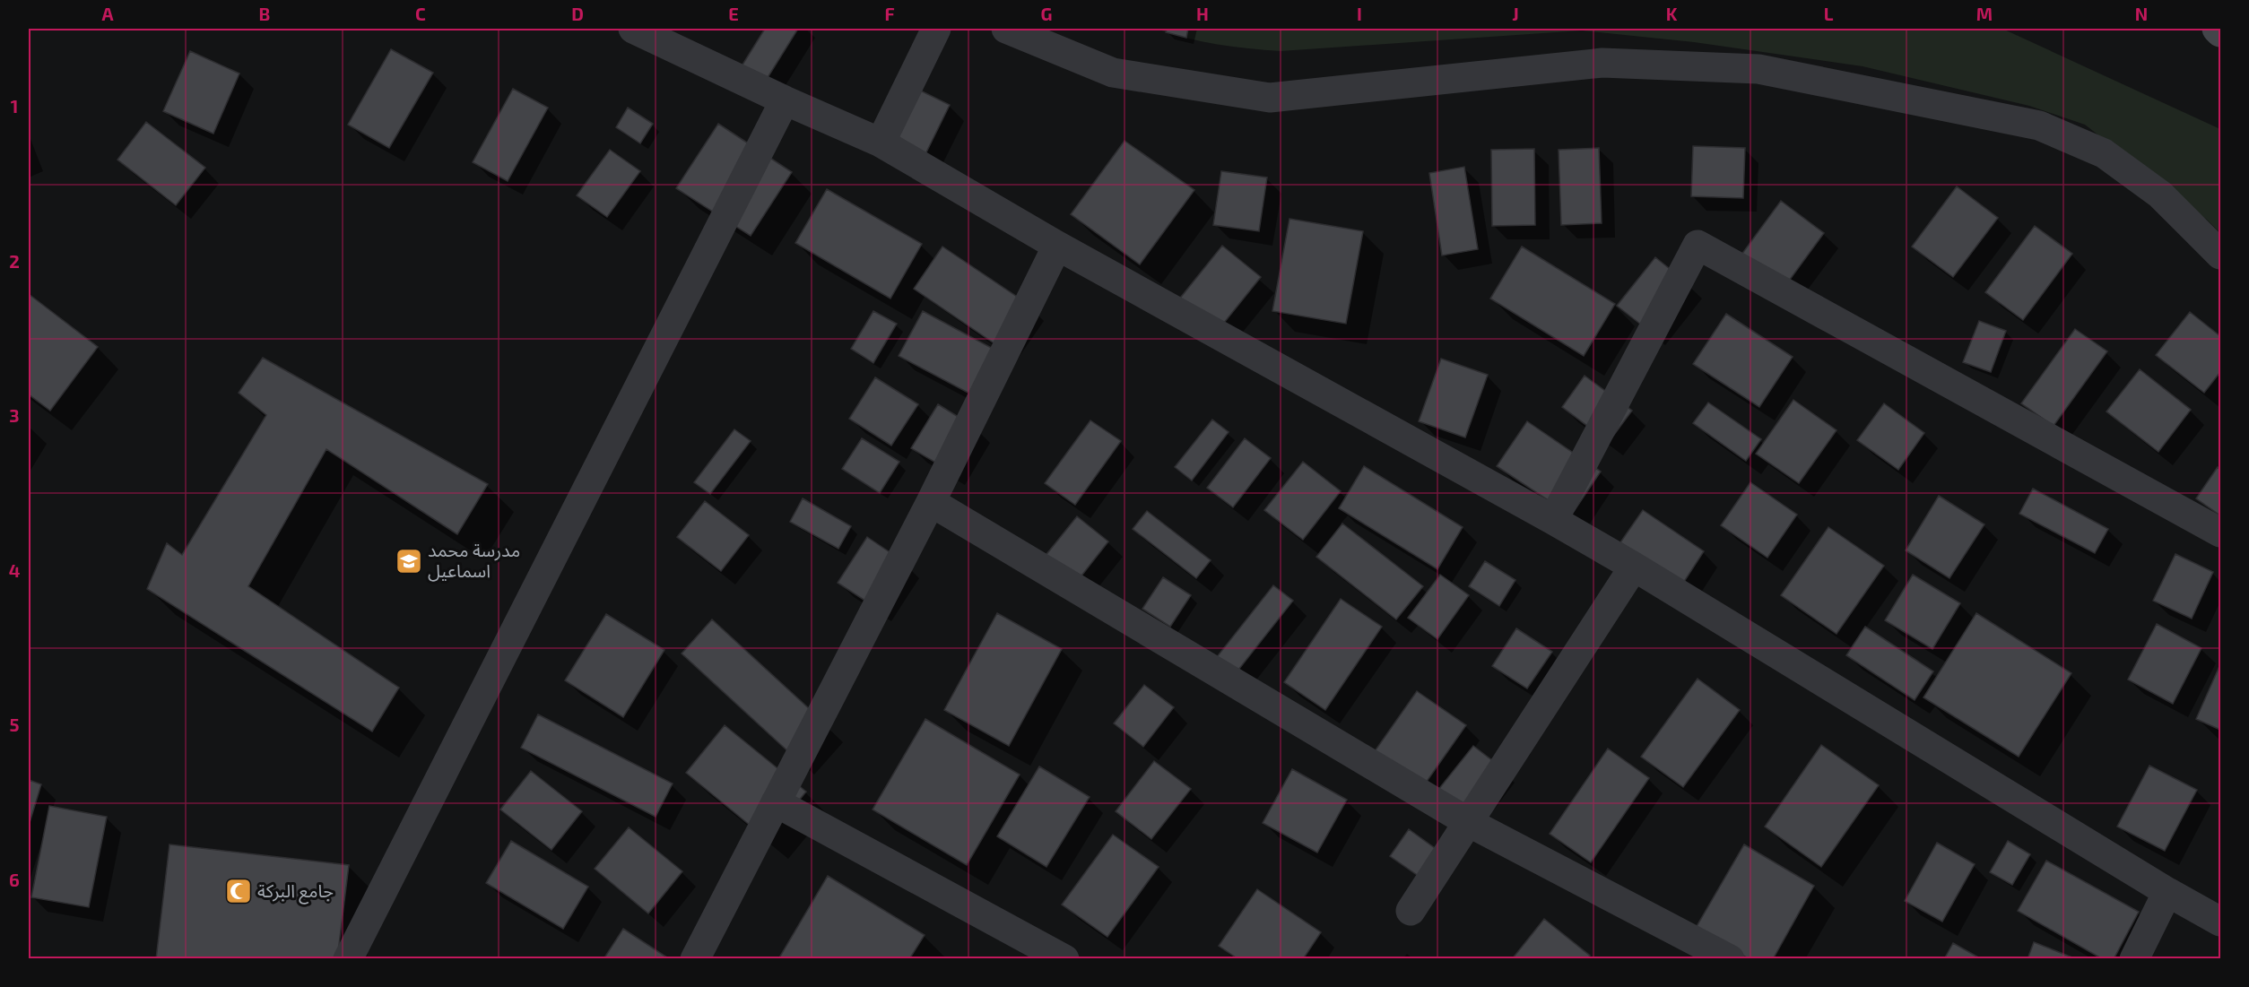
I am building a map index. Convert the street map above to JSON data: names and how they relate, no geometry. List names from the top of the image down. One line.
{"places":{"school or university":["مدرسة محمد اسماعيل"],"mosque":["جامع البركة"]},"grid":{"columns":["A","B","C","D","E","F","G","H","I","J","K","L","M","N"],"rows":["1","2","3","4","5","6"]}}
